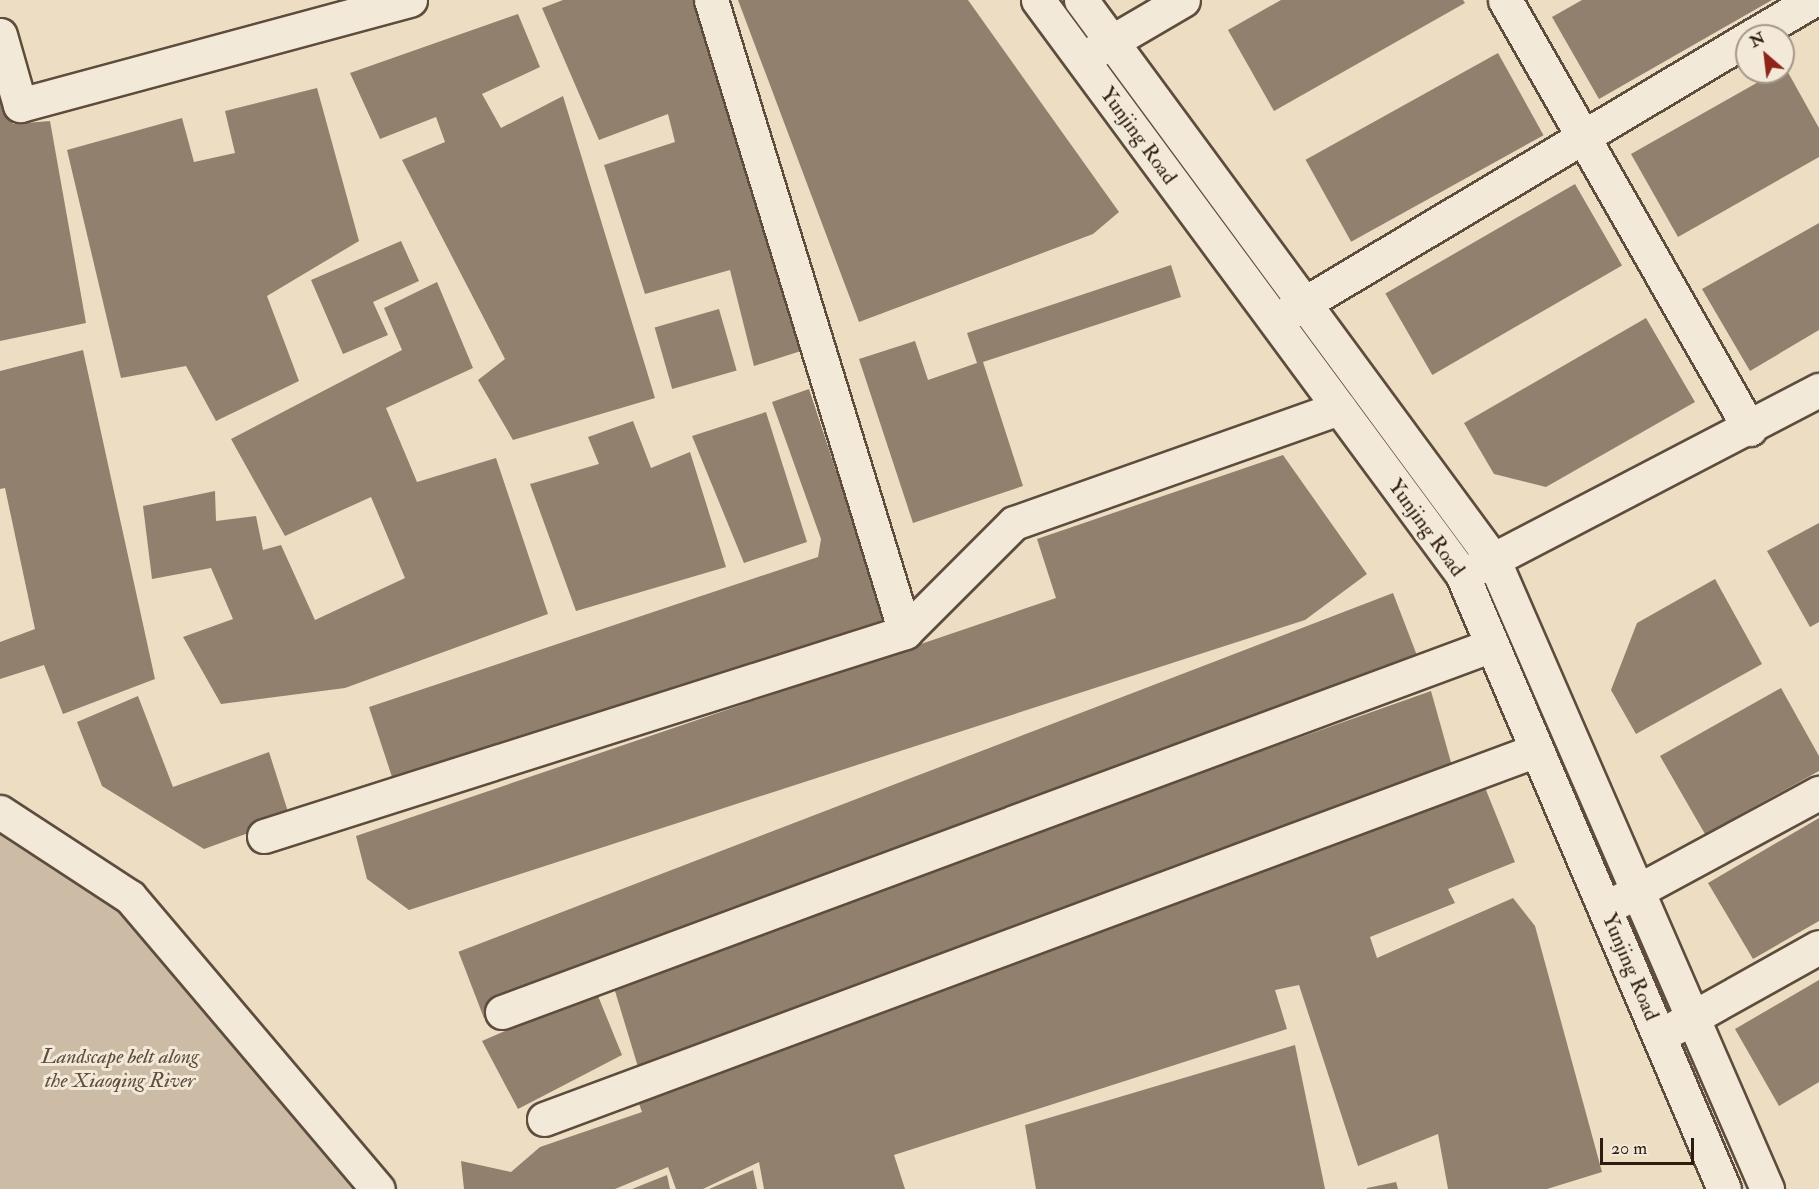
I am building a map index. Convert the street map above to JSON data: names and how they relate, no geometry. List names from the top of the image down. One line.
{"streets":{"street":["Yunjing Road"]},"parks":["Landscape belt along the Xiaoqing River"],"scale_bar":"20 m","north":"top left"}
